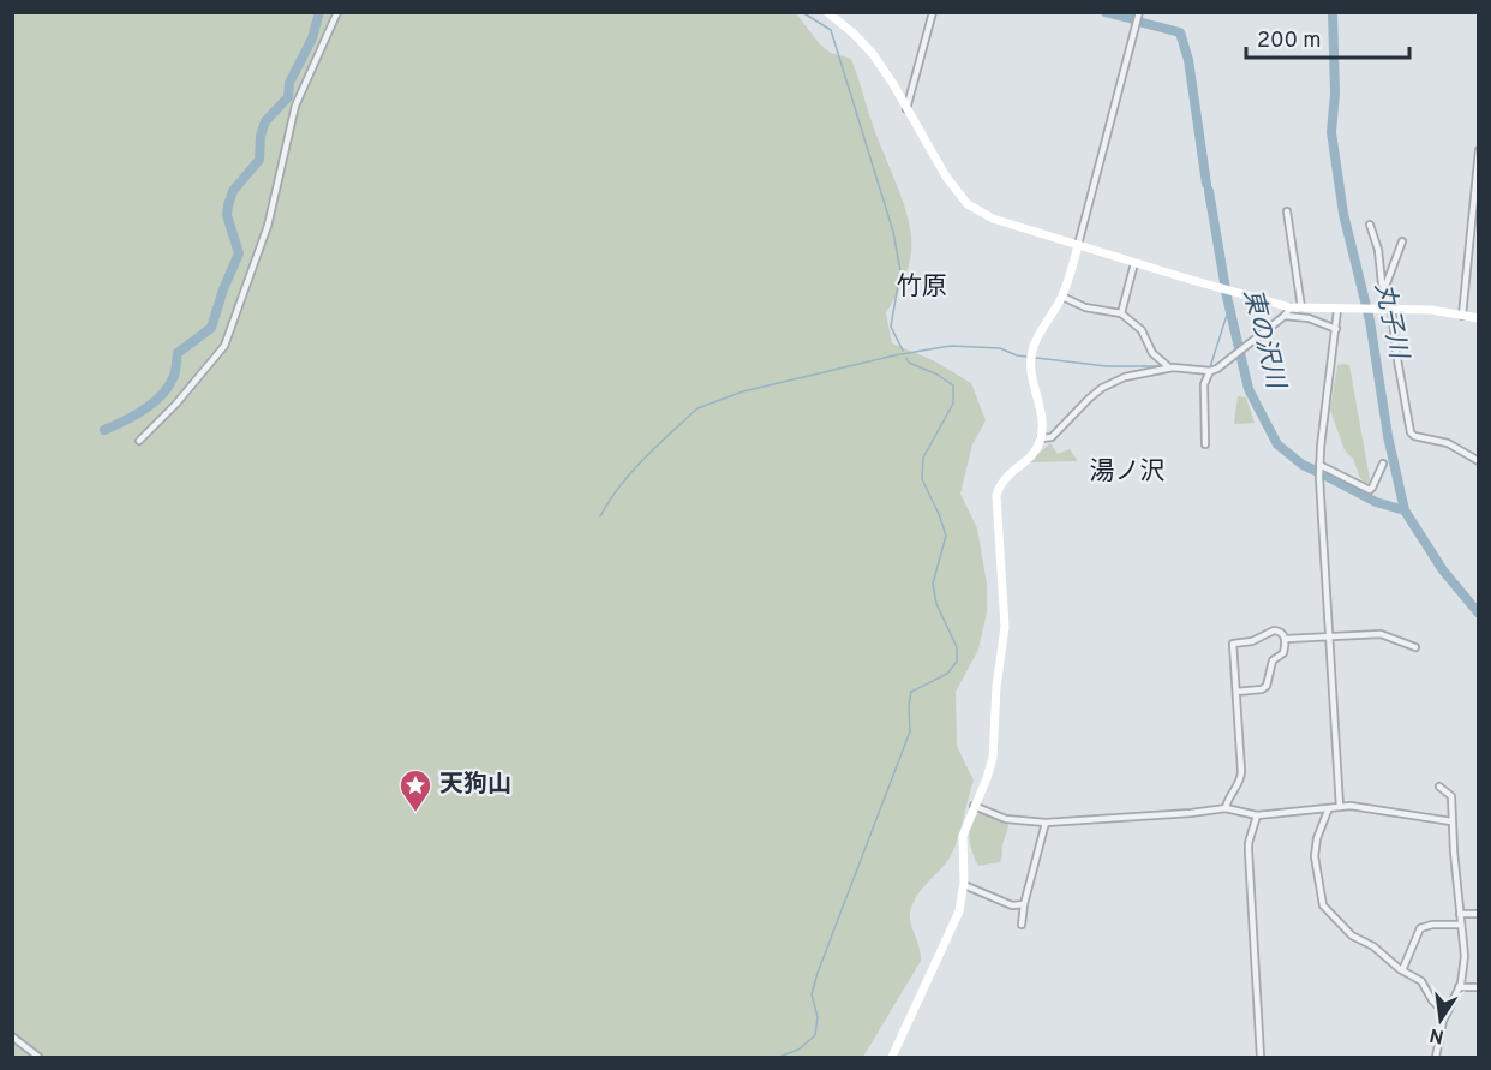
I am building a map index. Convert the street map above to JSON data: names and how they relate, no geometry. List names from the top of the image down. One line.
{"districts":["竹原","湯ノ沢"],"water":["丸子川","東の沢川"],"places":{"place":["天狗山"]},"scale_bar":"200 m","north":"bottom"}
